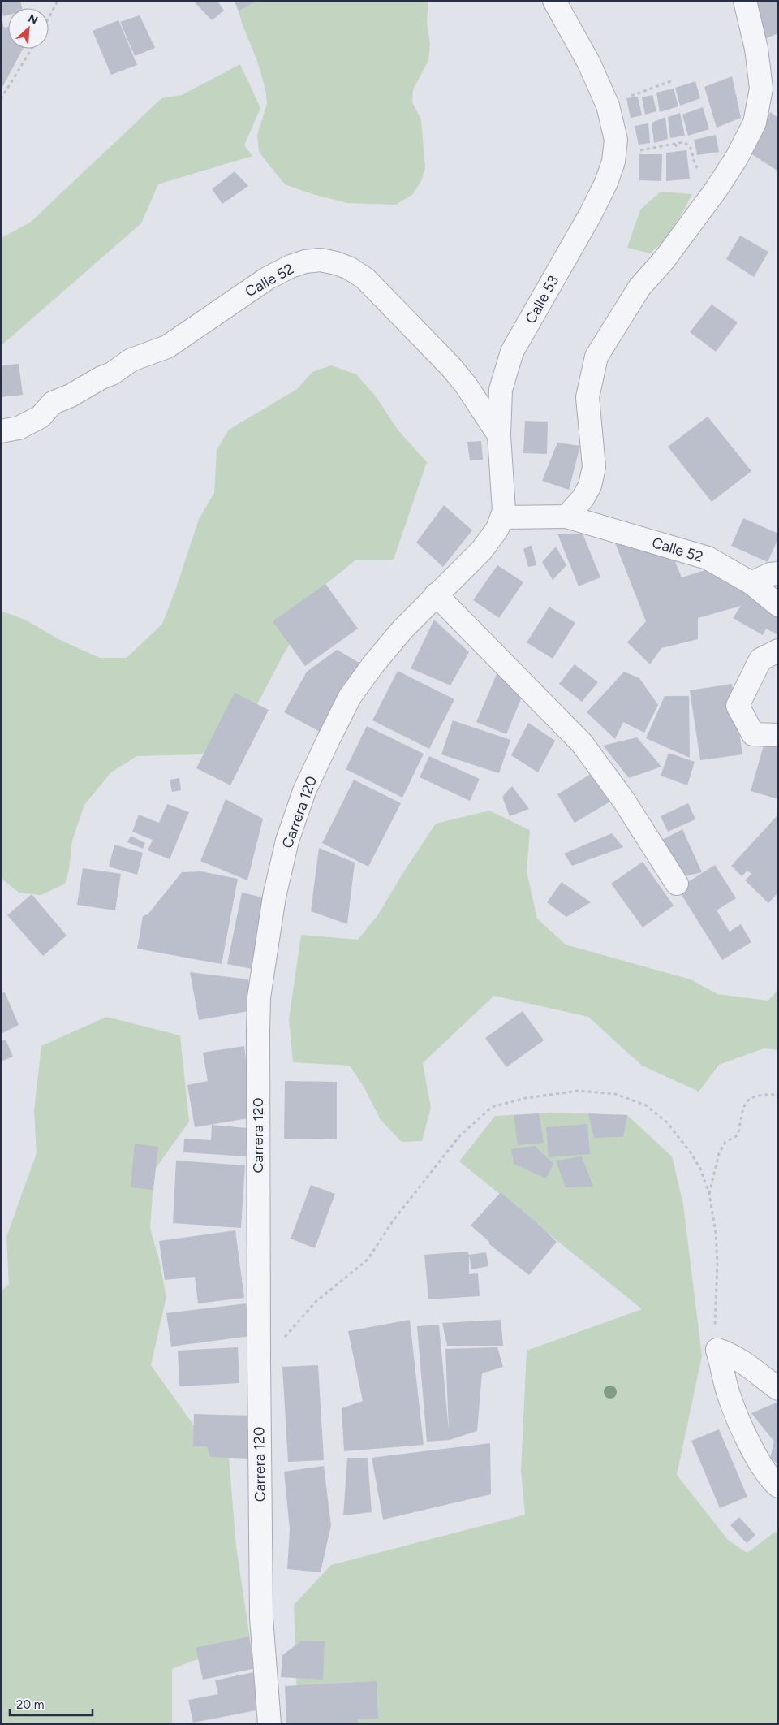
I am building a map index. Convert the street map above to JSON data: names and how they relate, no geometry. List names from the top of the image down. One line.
{"streets":{"street":["Calle 52","Calle 53","Carrera 120"]},"crossings":[["Calle 52","Calle 53"],["Calle 53","Carrera 120"]],"scale_bar":"20 m","north":"top right"}
